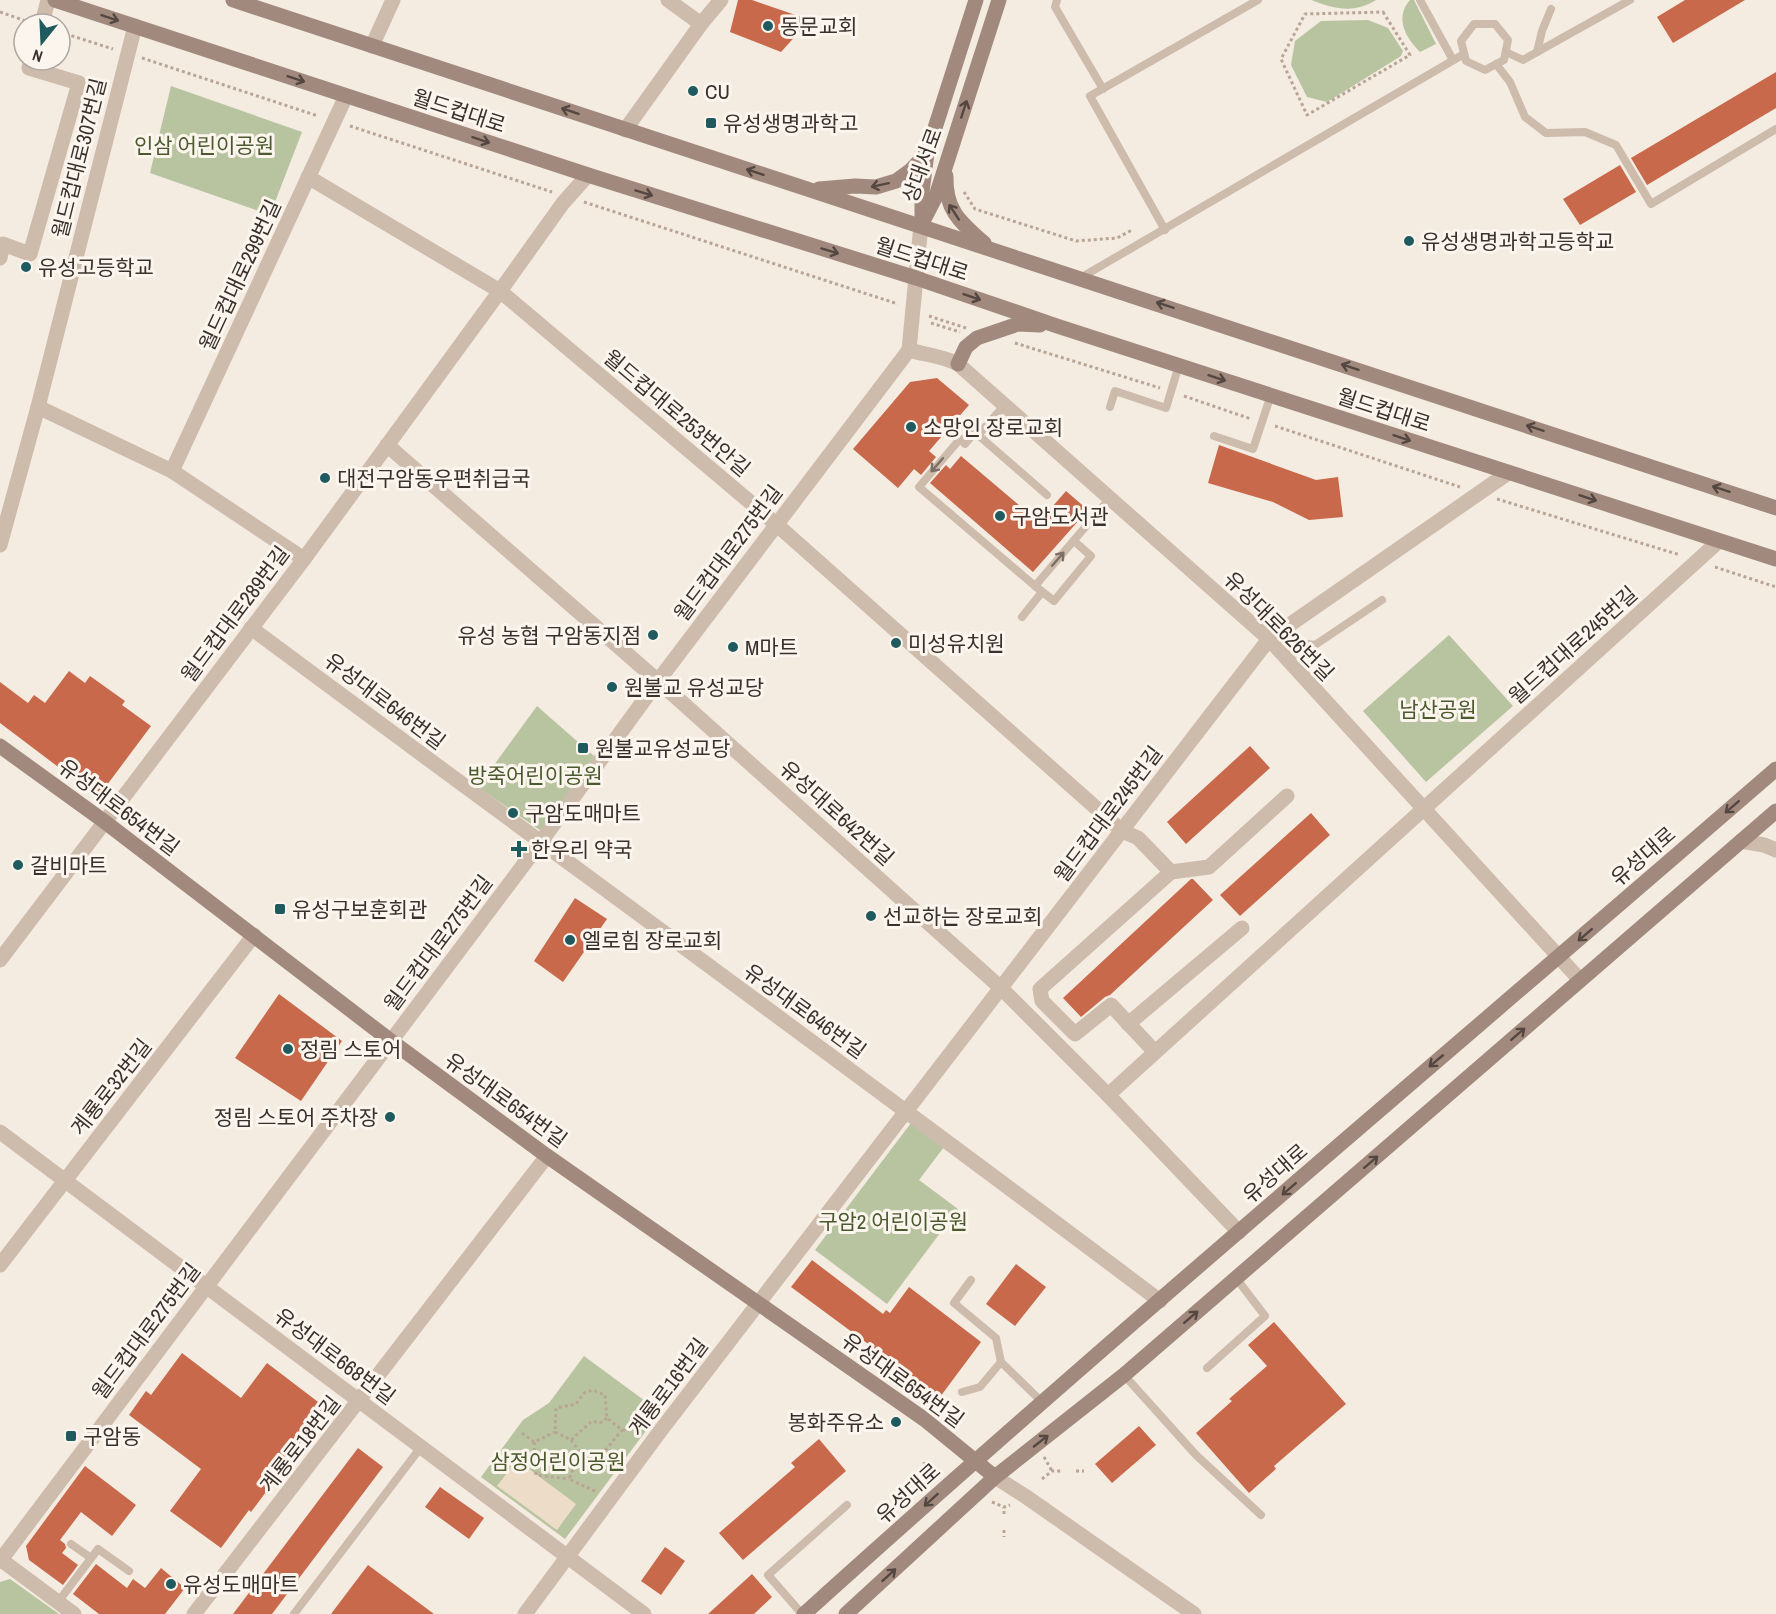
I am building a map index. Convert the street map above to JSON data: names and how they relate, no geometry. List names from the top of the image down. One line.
{"streets":{"street":["월드컵대로","월드컵대로307번길","상대서로","월드컵대로299번길","월드컵대로253번안길","월드컵대로275번길","월드컵대로289번길","유성대로626번길","월드컵대로245번길","유성대로646번길","유성대로654번길","유성대로642번길","유성대로","계룡로32번길","유성대로668번길","계룡로16번길","계룡로18번길"]},"crossings":[["월드컵대로","월드컵대로307번길"],["월드컵대로","상대서로"],["월드컵대로","월드컵대로299번길"],["월드컵대로","월드컵대로289번길"],["월드컵대로","월드컵대로245번길"],["월드컵대로253번안길","월드컵대로275번길"],["월드컵대로253번안길","월드컵대로289번길"],["월드컵대로253번안길","월드컵대로245번길"],["월드컵대로275번길","유성대로626번길"],["월드컵대로275번길","유성대로646번길"],["월드컵대로275번길","유성대로654번길"],["월드컵대로275번길","유성대로642번길"],["월드컵대로275번길","유성대로668번길"],["월드컵대로289번길","유성대로646번길"],["월드컵대로289번길","유성대로654번길"],["월드컵대로289번길","유성대로642번길"],["유성대로626번길","월드컵대로245번길"],["유성대로626번길","유성대로"],["월드컵대로245번길","유성대로646번길"],["월드컵대로245번길","유성대로654번길"],["월드컵대로245번길","유성대로642번길"],["월드컵대로245번길","계룡로16번길"],["유성대로646번길","유성대로"],["유성대로654번길","유성대로"],["유성대로654번길","계룡로32번길"],["유성대로654번길","계룡로16번길"],["유성대로654번길","계룡로18번길"],["유성대로642번길","유성대로"],["계룡로32번길","유성대로668번길"],["유성대로668번길","계룡로16번길"],["유성대로668번길","계룡로18번길"]],"parks":["인삼 어린이공원","남산공원","방죽어린이공원","구암2 어린이공원","삼정어린이공원"],"places":{"other":["동문교회","CU","유성생명과학고등학교","유성고등학교","소망인 장로교회","대전구암동우편취급국","구암도서관","유성 농협 구암동지점","미성유치원","M마트","원불교 유성교당","구암도매마트","갈비마트","선교하는 장로교회","엘로힘 장로교회","정림 스토어","정림 스토어 주차장","봉화주유소","유성도매마트"],"transit":["유성생명과학고","원불교유성교당","유성구보훈회관","구암동"],"health":["한우리 약국"]},"north":"bottom"}
